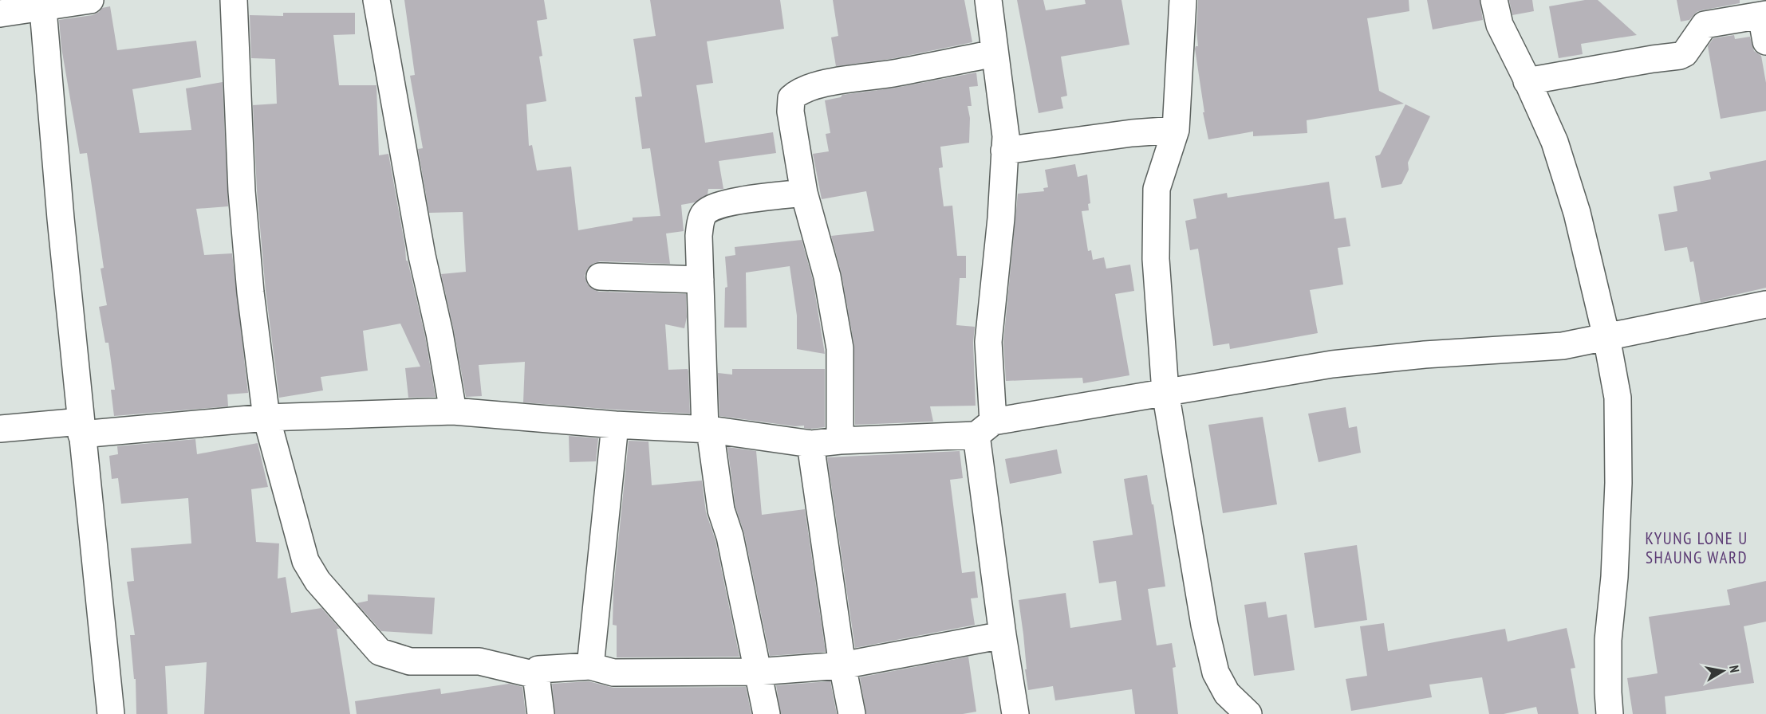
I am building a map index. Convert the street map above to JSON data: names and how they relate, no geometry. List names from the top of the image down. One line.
{"districts":["KYUNG LONE U SHAUNG WARD"],"north":"right"}
